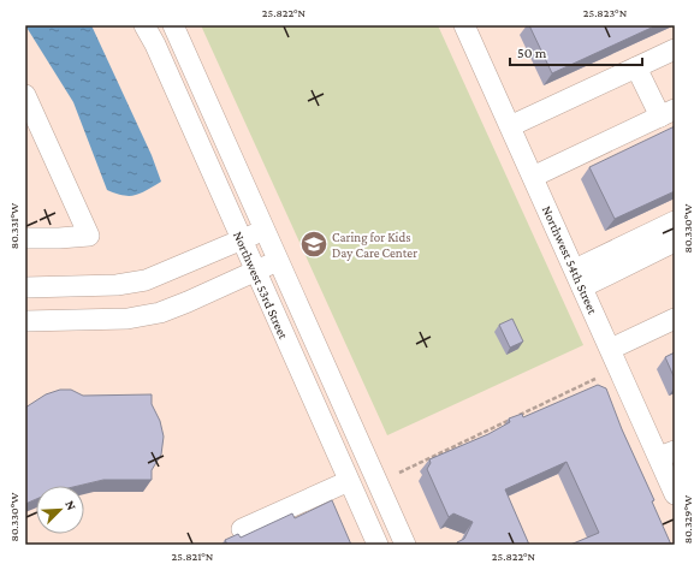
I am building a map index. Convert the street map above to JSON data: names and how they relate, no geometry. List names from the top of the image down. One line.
{"streets":{"street":["Northwest 54th Street","Northwest 53rd Street"]},"places":{"school or university":["Caring for Kids Day Care Center"]},"scale_bar":"50 m","north":"top right","coordinates":["25.822°N","25.823°N","80.331°W","80.330°W","80.329°W","25.821°N"]}
